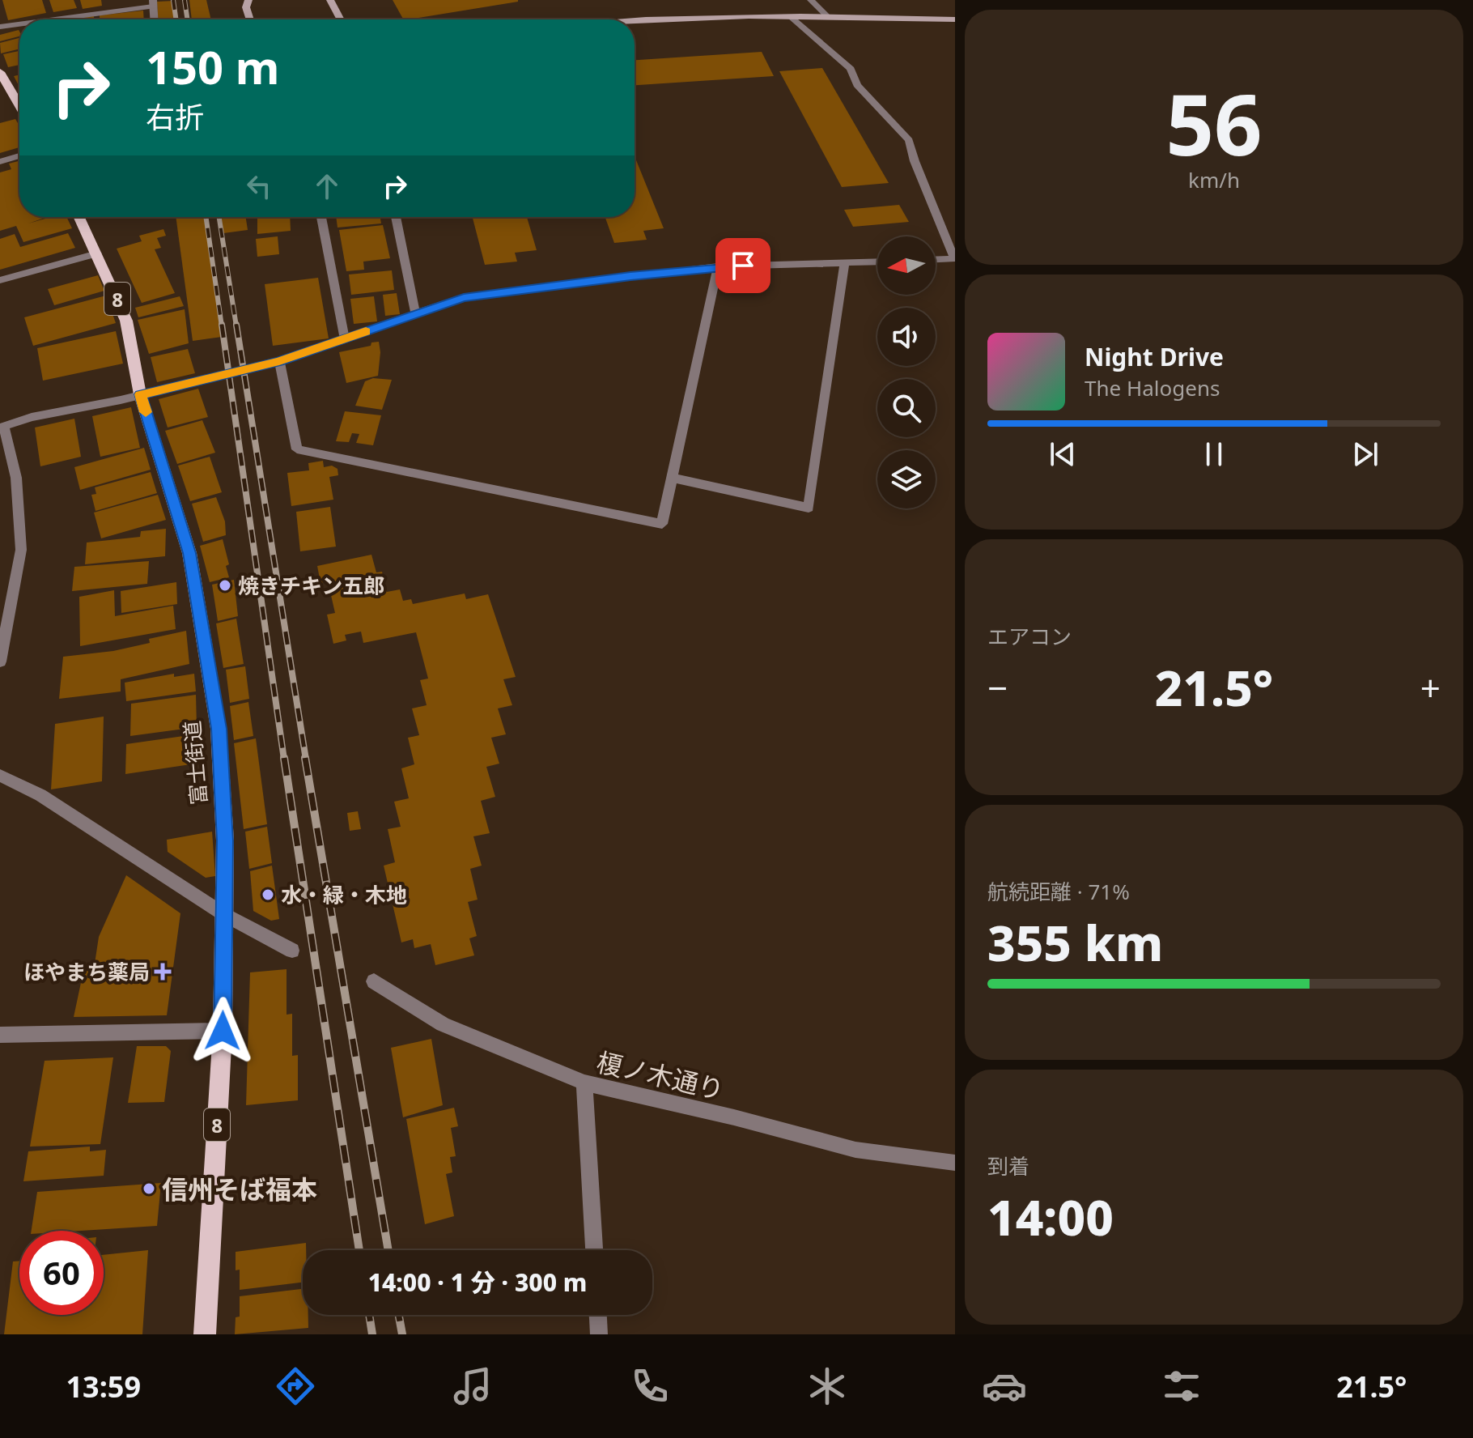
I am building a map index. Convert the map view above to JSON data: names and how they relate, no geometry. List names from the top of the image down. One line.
{"streets":{"main road":["8","富士街道"],"street":["榎ノ木通り"]},"places":{"other":["焼きチキン五郎","水・緑・木地","信州そば福本"],"health":["ほやまち薬局"]},"north":"left","page":{"tile":[["56","km/h"],"エアコン",["航続距離 · 71%","355 km"],["到着","14:00"]],"turn":["150 m","右折"],"song":["Night Drive","The Halogens"],"heat":["−","21.5°","+"],"limit":"60","trip":"14:00 · 1 分 · 300 m","tabs":["13:59","21.5°"]}}
